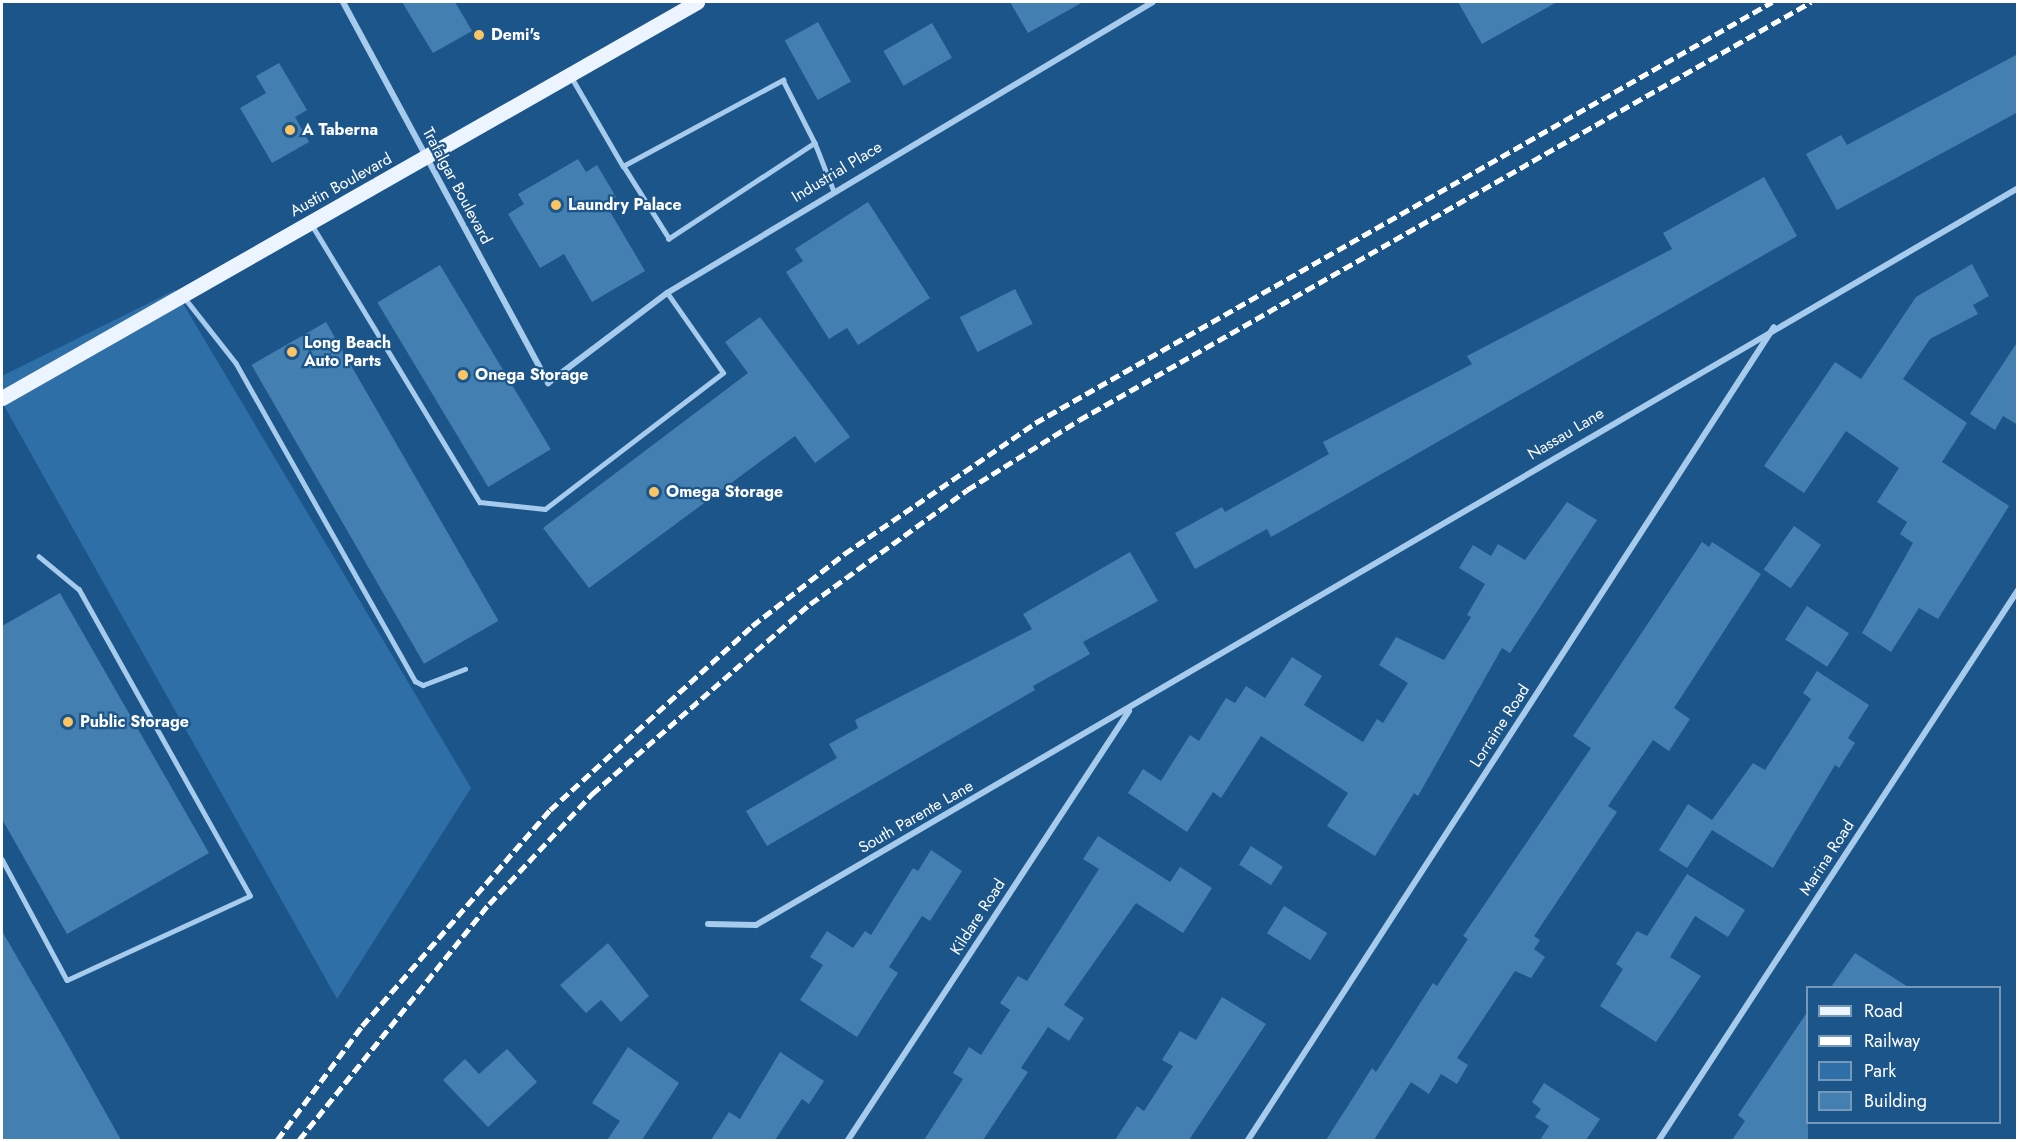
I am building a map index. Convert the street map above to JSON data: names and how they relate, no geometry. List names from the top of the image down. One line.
{"streets":{"main road":["Austin Boulevard"],"street":["Industrial Place","Trafalgar Boulevard","Nassau Lane","Lorraine Road","South Parente Lane","Marina Road","Kildare Road"]},"crossings":[["Industrial Place","Trafalgar Boulevard"],["Austin Boulevard","Trafalgar Boulevard"],["Nassau Lane","Lorraine Road"],["Nassau Lane","South Parente Lane"],["Nassau Lane","Kildare Road"],["South Parente Lane","Kildare Road"]],"places":["Demi's","A Taberna","Laundry Palace","Long Beach Auto Parts","Onega Storage","Omega Storage","Public Storage"],"legend":["Road","Railway","Park","Building"]}
